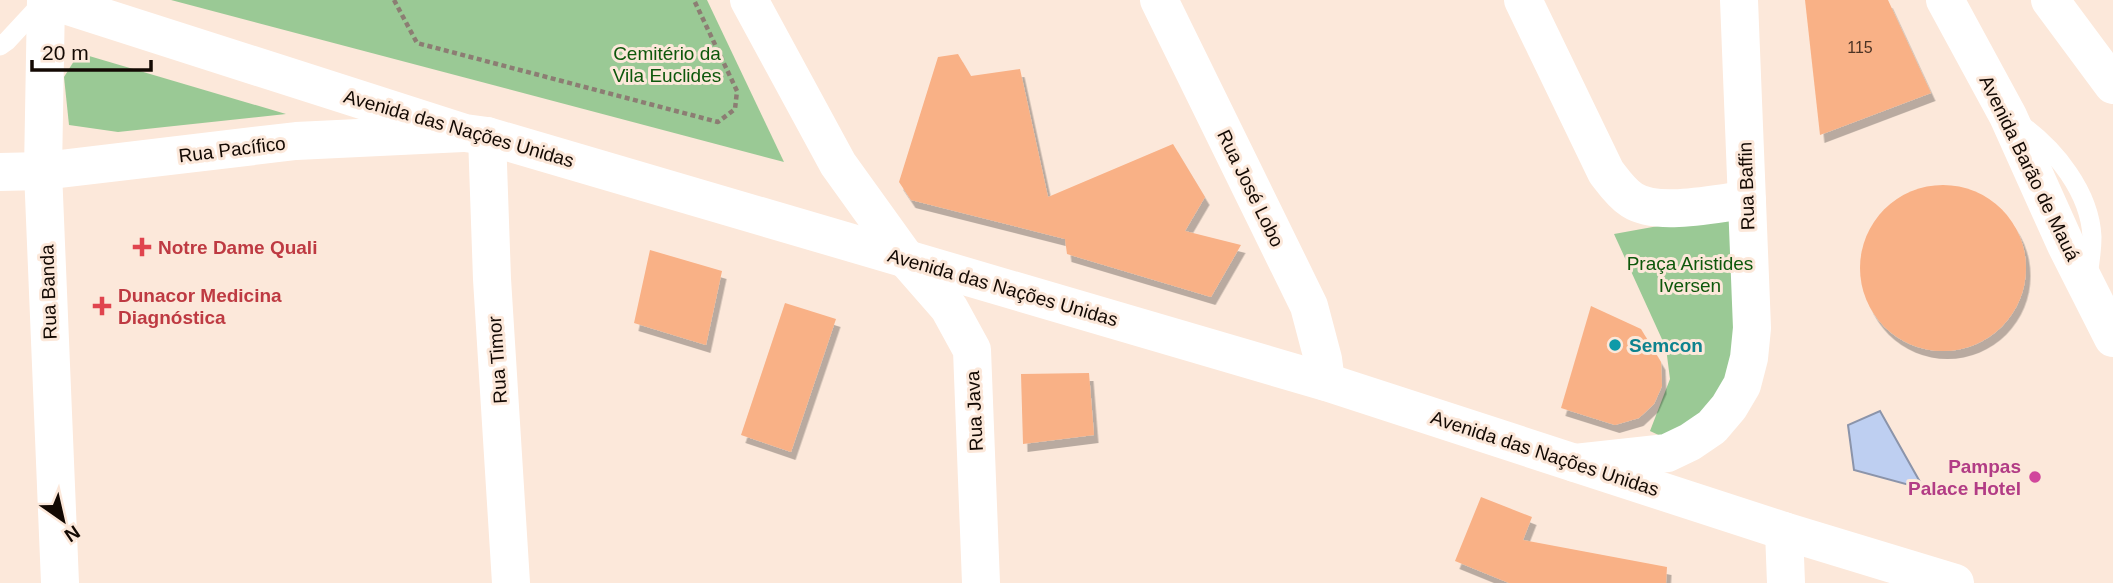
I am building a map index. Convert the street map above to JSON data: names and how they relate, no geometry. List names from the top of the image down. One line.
{"streets":{"street":["Avenida das Nações Unidas","Rua Pacífico","Avenida Barão de Mauá","Rua Baffin","Rua José Lobo","Rua Banda","Rua Timor","Rua Java"]},"crossings":[["Avenida das Nações Unidas","Rua Pacífico"],["Avenida das Nações Unidas","Rua Baffin"],["Avenida das Nações Unidas","Rua José Lobo"],["Avenida das Nações Unidas","Rua Banda"],["Avenida das Nações Unidas","Rua Timor"],["Avenida das Nações Unidas","Rua Java"],["Rua Pacífico","Rua Banda"],["Rua Pacífico","Rua Timor"]],"parks":["Cemitério da Vila Euclides","Praça Aristides Iversen"],"places":{"health":["Notre Dame Quali","Dunacor Medicina Diagnóstica"],"other":["Semcon","Pampas Palace Hotel"]},"house_numbers":["115"],"scale_bar":"20 m","north":"bottom right"}
